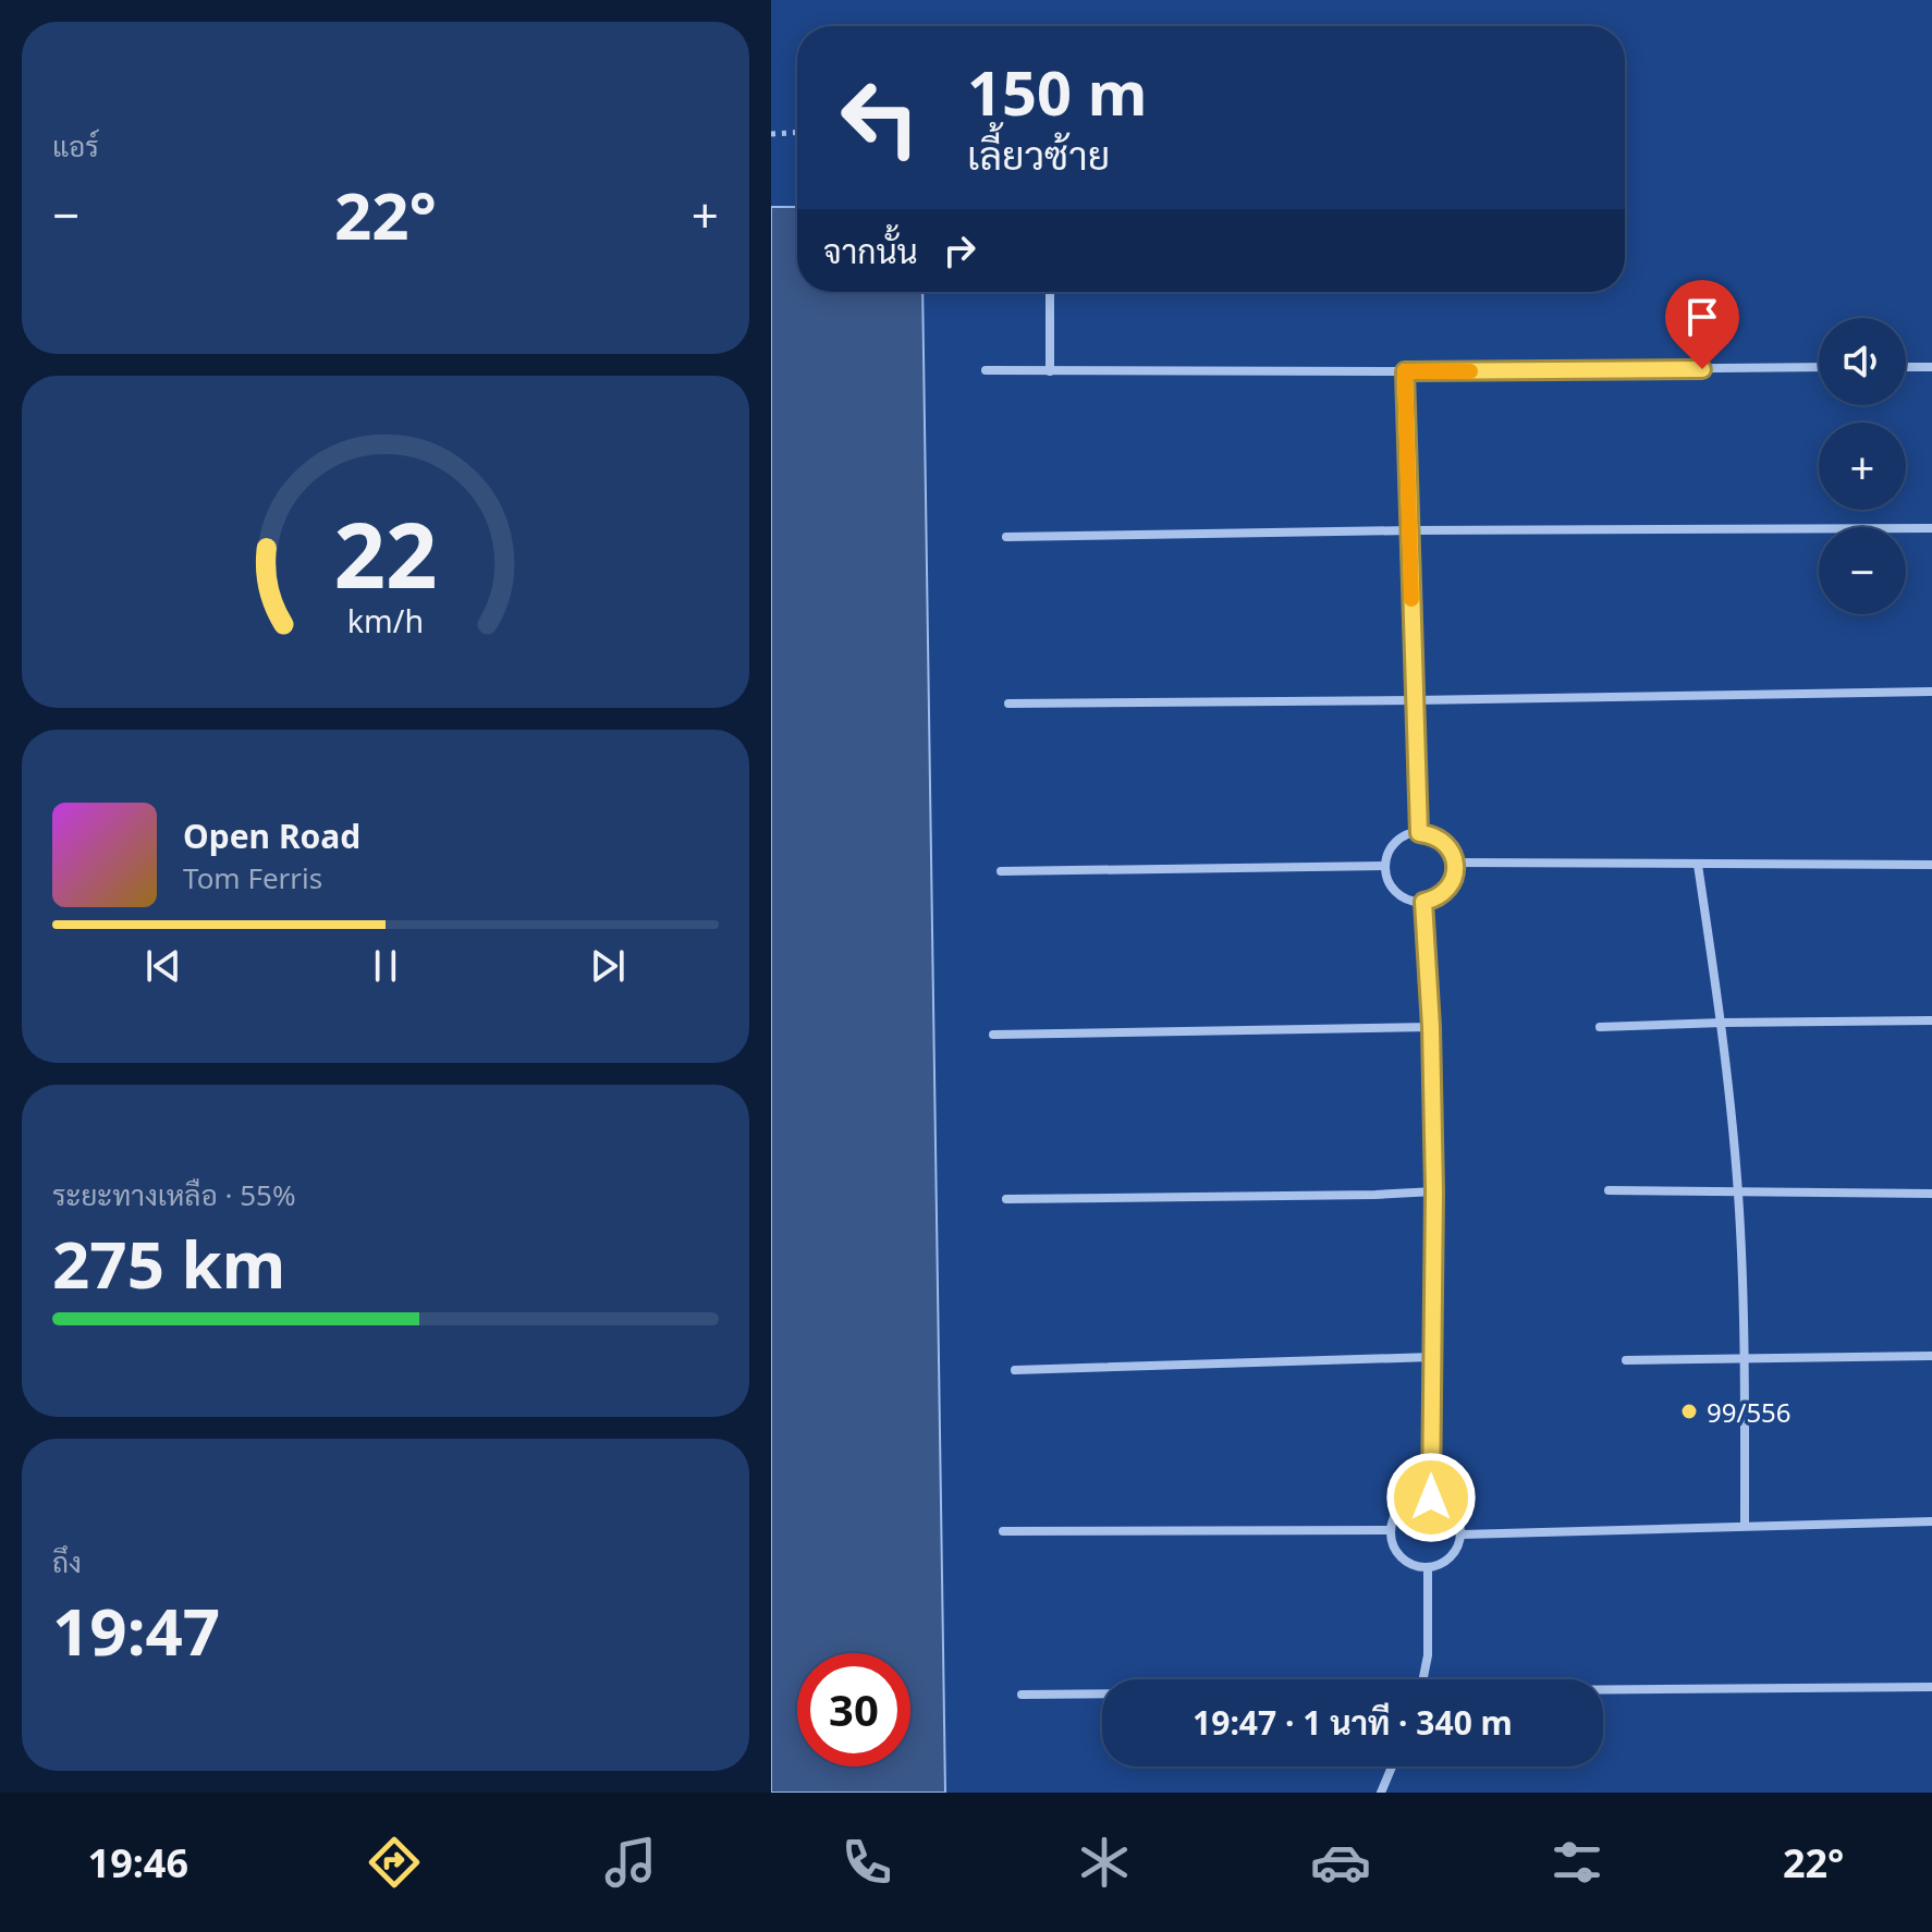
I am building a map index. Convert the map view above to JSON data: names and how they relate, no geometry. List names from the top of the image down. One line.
{"places":["99/556"],"page":{"tile":["แอร์",["ระยะทางเหลือ · 55%","275 km"],["ถึง","19:47"]],"turn":["150 m","เลี้ยวซ้าย"],"heat":["−","22°","+"],"then":"จากนั้น","map_buttons":["+","−"],"song":["Open Road","Tom Ferris"],"limit":"30","trip":"19:47 · 1 นาที · 340 m","tabs":["19:46","22°"],"gauge":["22","km/h"]}}
